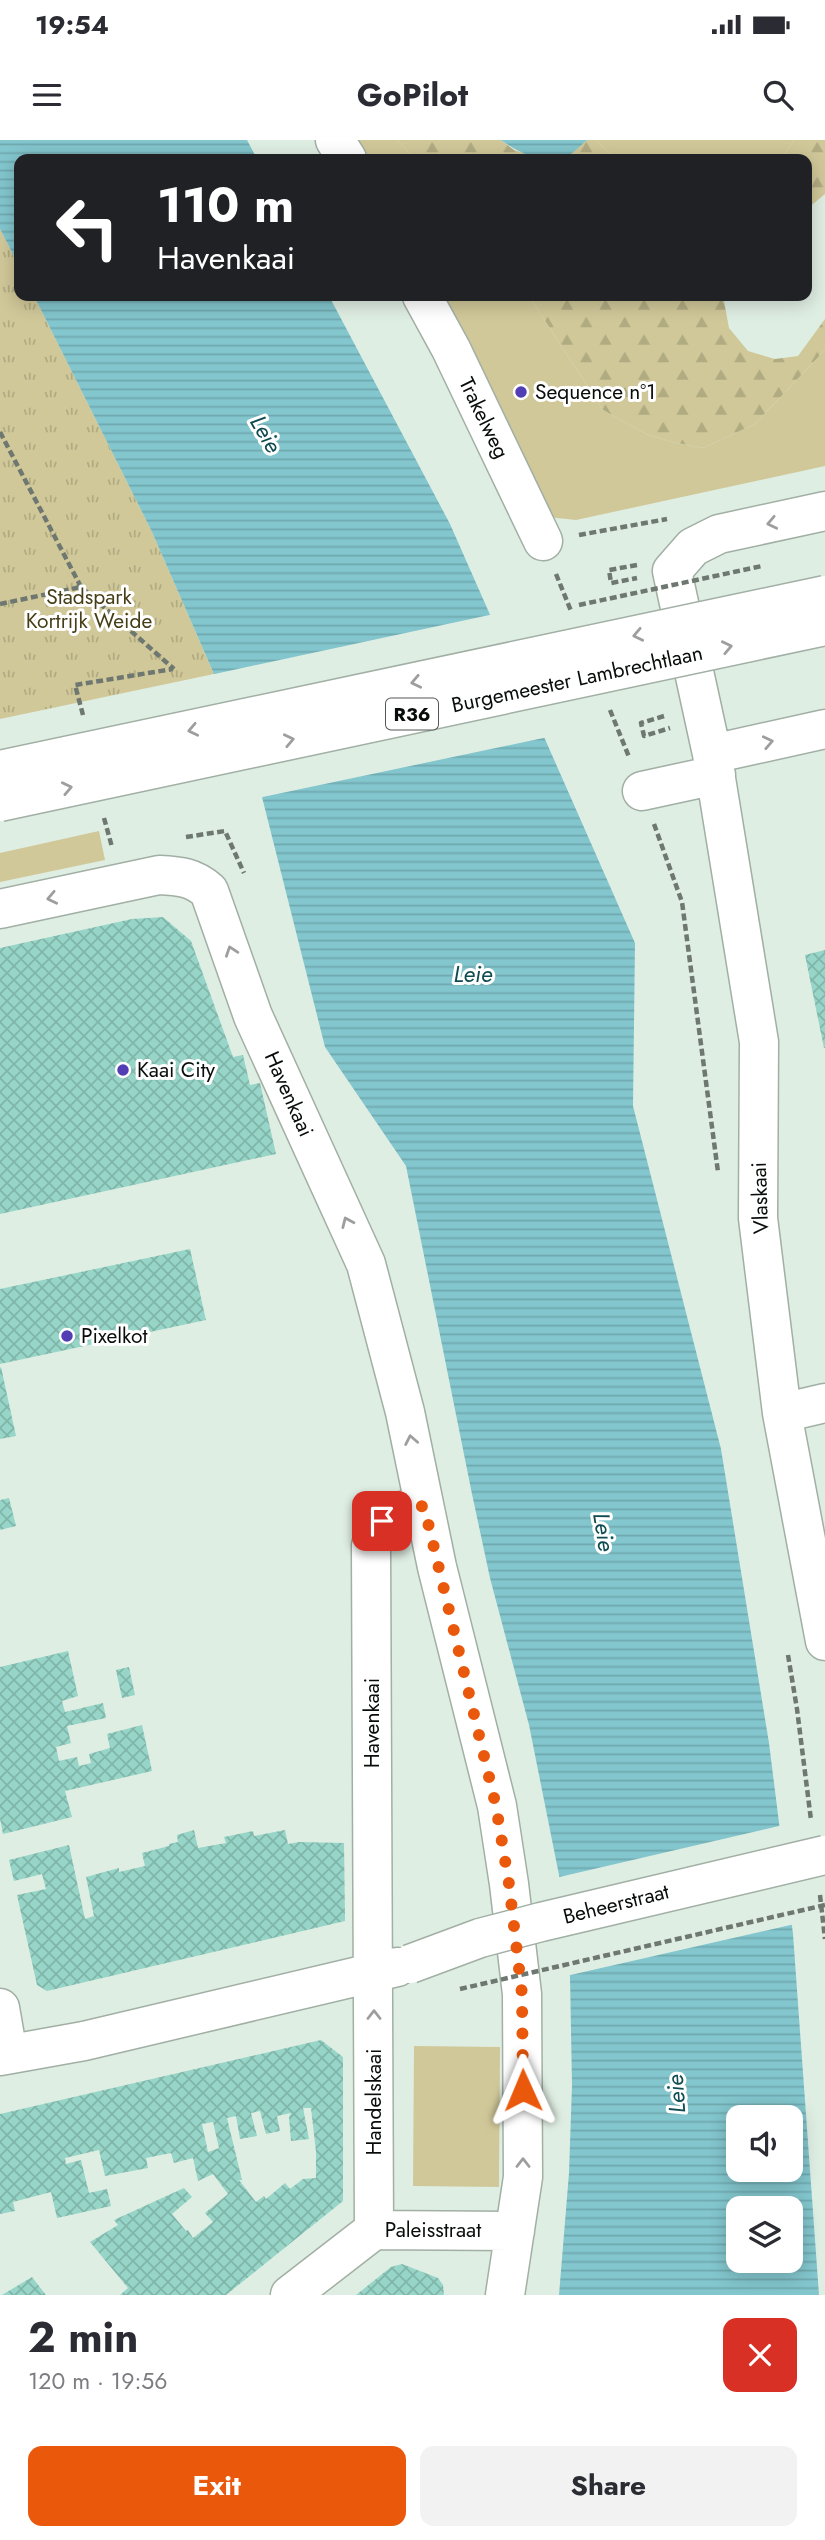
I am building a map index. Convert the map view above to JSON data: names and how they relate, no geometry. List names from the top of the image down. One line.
{"streets":{"street":["Trakelweg","Burgemeester Lambrechtlaan","R36","Havenkaai","Vlaskaai","Beheerstraat","Handelskaai","Paleisstraat"]},"crossings":[["Havenkaai","Beheerstraat"],["Havenkaai","Handelskaai"],["Havenkaai","Paleisstraat"],["Beheerstraat","Handelskaai"],["Handelskaai","Paleisstraat"]],"one_way":["Havenkaai","Handelskaai"],"water":["Leie"],"parks":["Stadspark Kortrijk Weide"],"places":["Sequence n°1","Kaai City","Pixelkot"],"page":{"status":"19:54","header":"GoPilot","turn":["110 m","Havenkaai"],"heading":["2 min","120 m · 19:56"],"buttons":["Exit","Share"]}}
